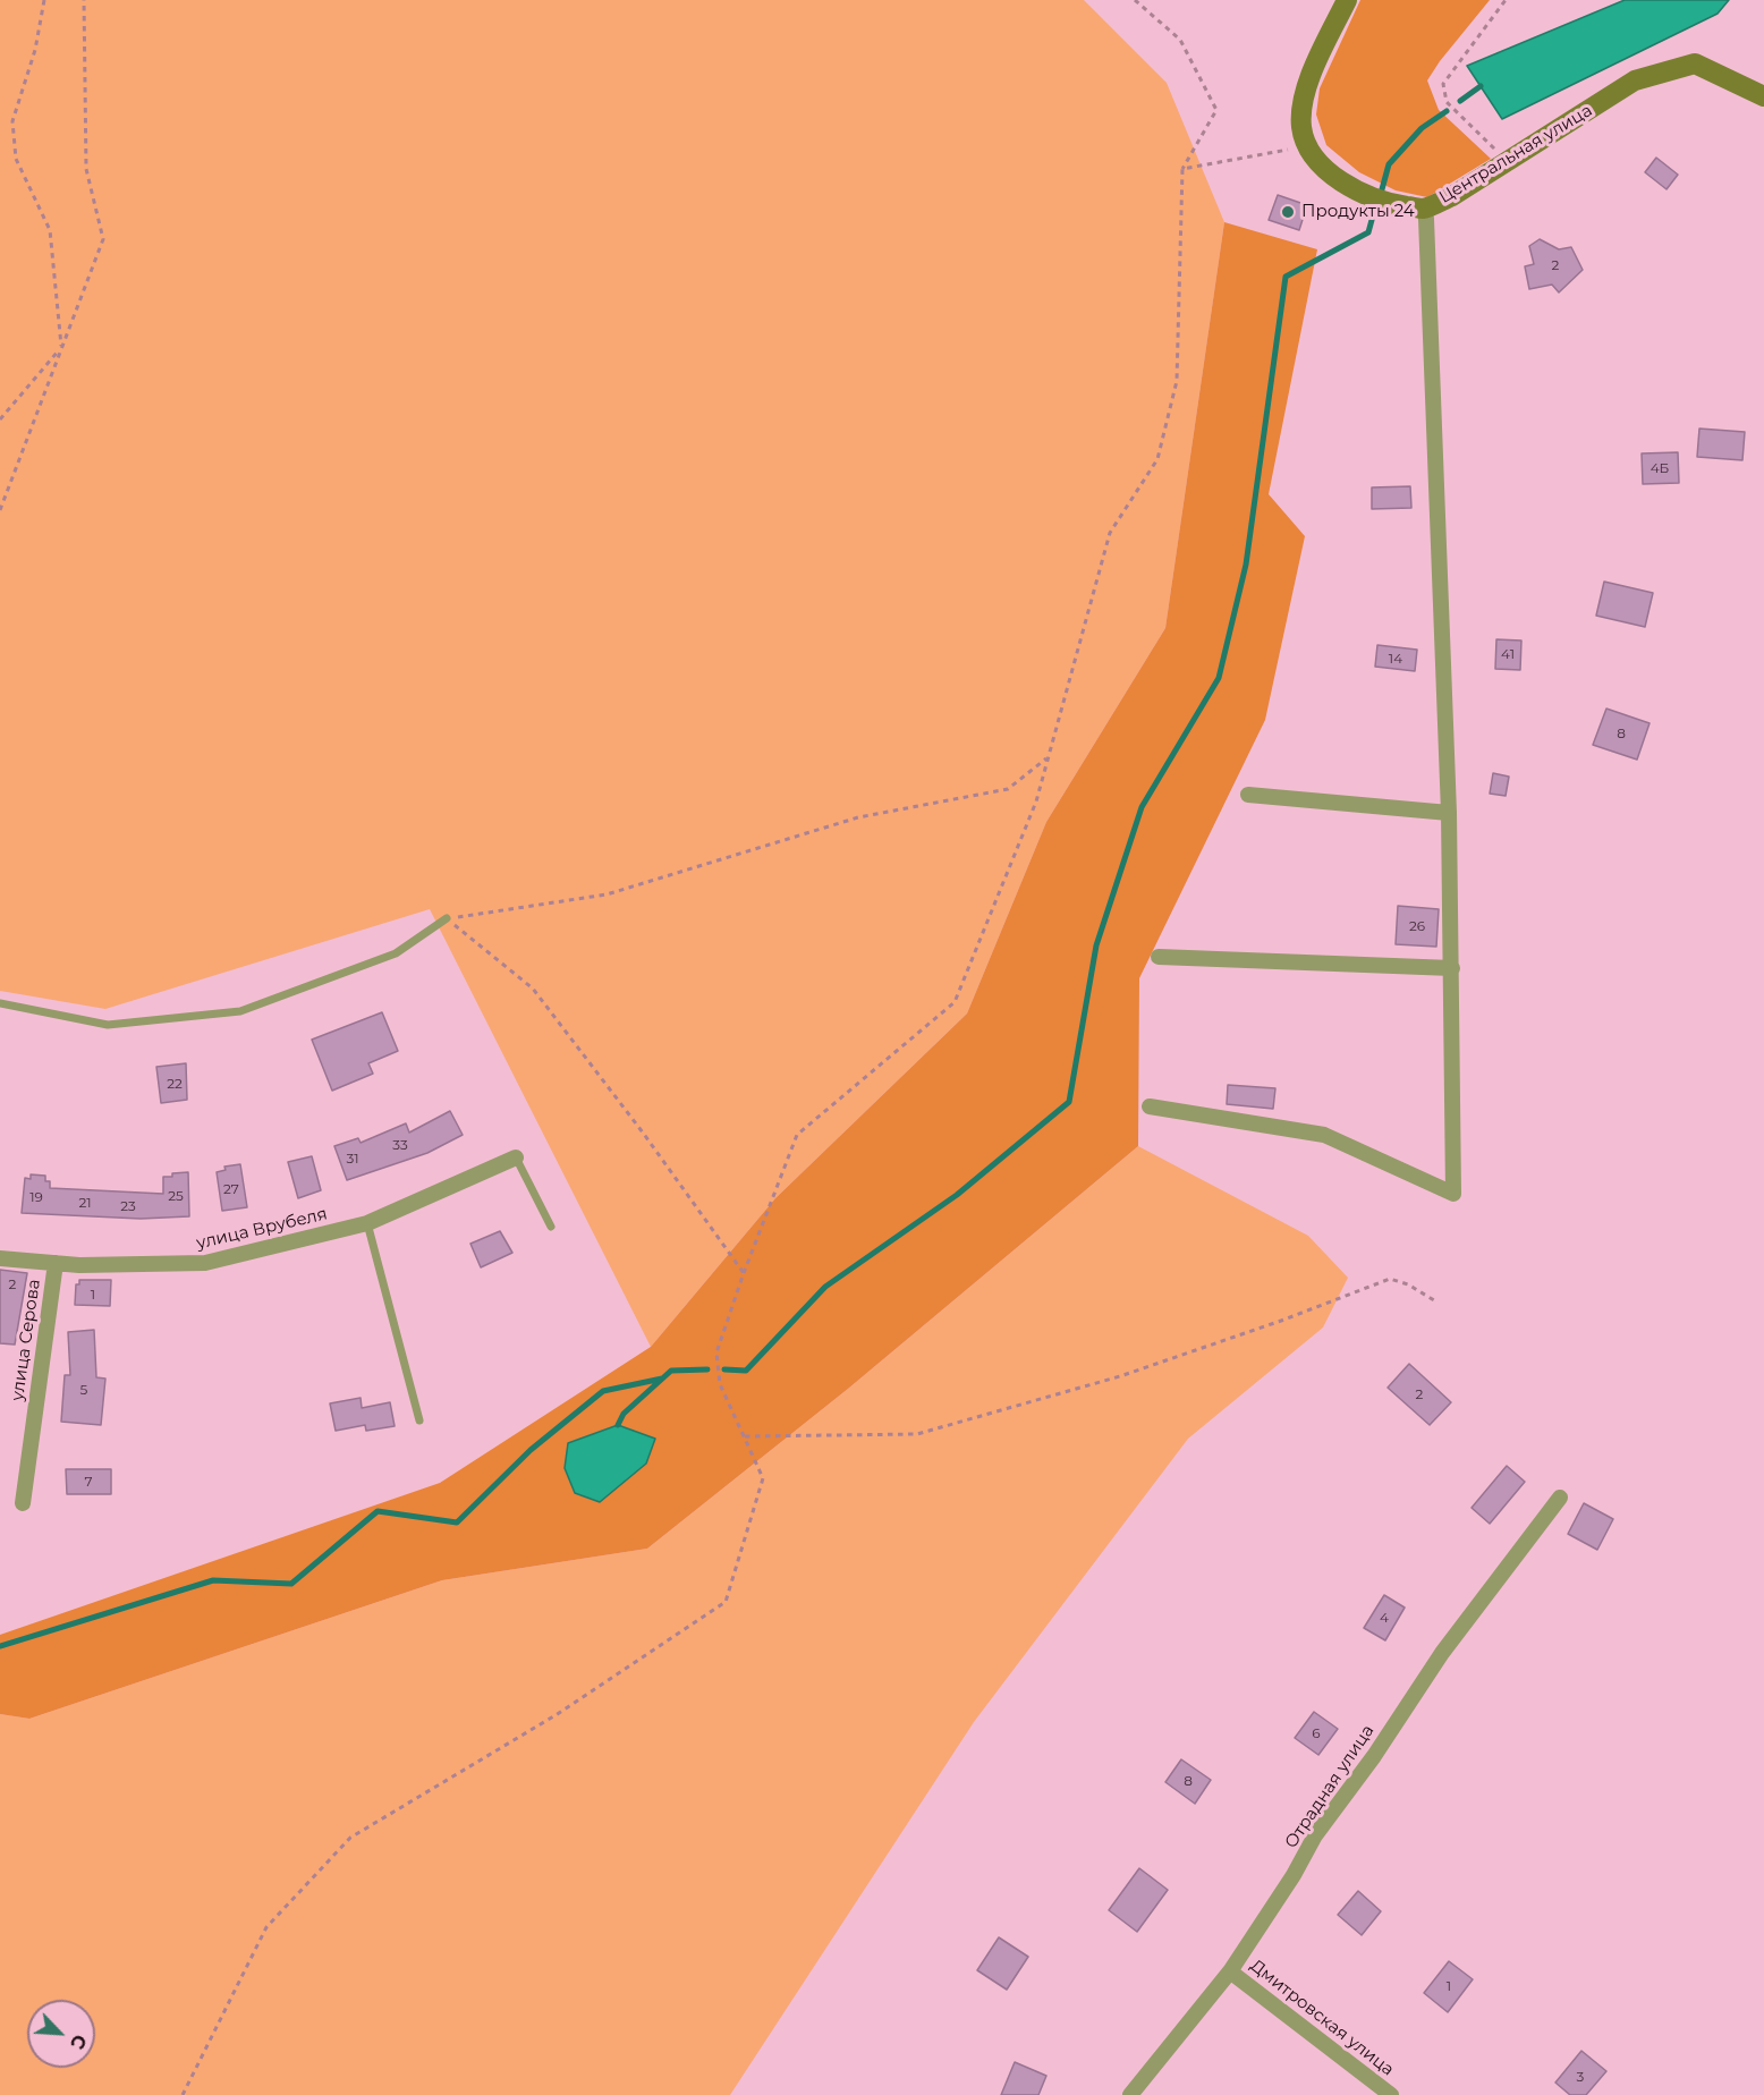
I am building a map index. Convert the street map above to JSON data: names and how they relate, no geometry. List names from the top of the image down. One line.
{"streets":{"street":["Центральная улица","улица Врубеля","улица Серова","Отрадная улица","Дмитровская улица"]},"crossings":[["улица Врубеля","улица Серова"],["Отрадная улица","Дмитровская улица"]],"places":["Продукты 24"],"house_numbers":["2","4Б","41","14","8","26","22","33","31","27","25","19","21","23","2","1","5","2","7","4","6","8","1","3"],"north":"bottom right"}
